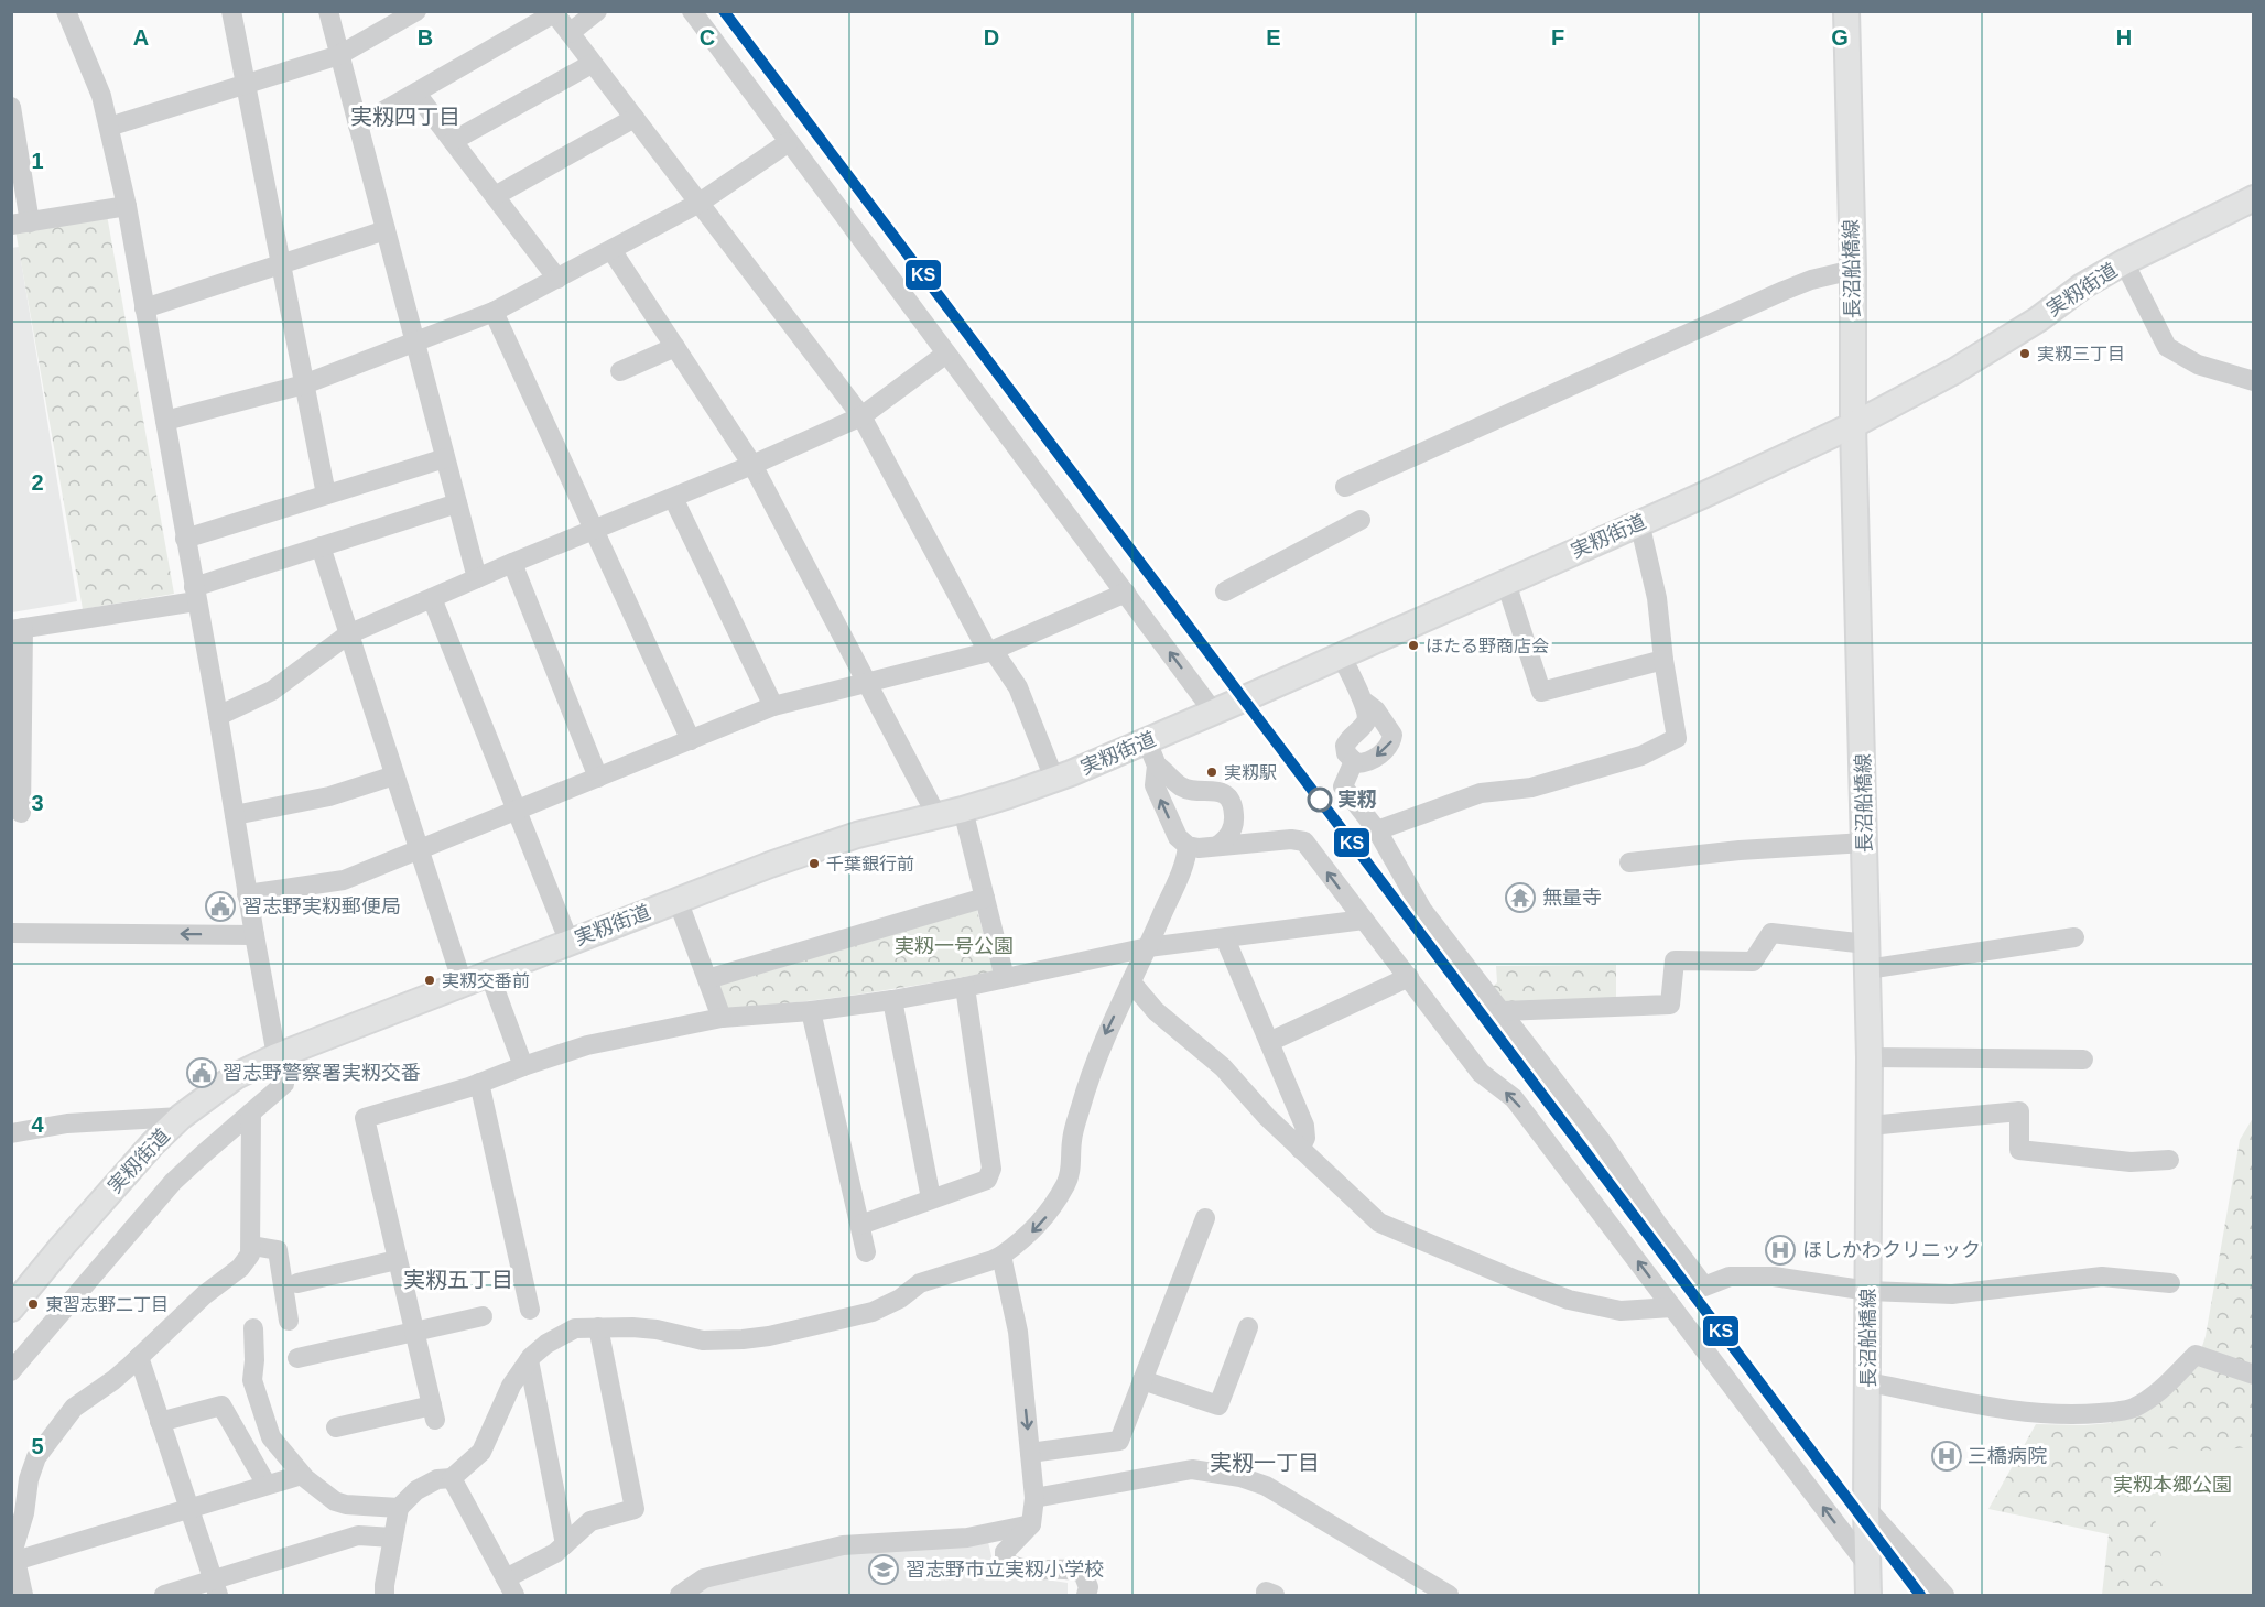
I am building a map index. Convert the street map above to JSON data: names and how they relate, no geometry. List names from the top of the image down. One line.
{"streets":{"main road":["長沼船橋線","実籾街道"]},"crossings":[["長沼船橋線","実籾街道"]],"districts":["実籾四丁目","実籾五丁目","実籾一丁目"],"parks":["実籾一号公園","実籾本郷公園"],"places":{"other":["実籾三丁目","ほたる野商店会","実籾駅","実籾","千葉銀行前","実籾交番前","東習志野二丁目"],"temple":["無量寺"],"public building":["習志野実籾郵便局","習志野警察署実籾交番"],"hospital":["ほしかわクリニック","三橋病院"],"school or university":["習志野市立実籾小学校"]},"lines":["transit line KS"],"grid":{"columns":["A","B","C","D","E","F","G","H"],"rows":["1","2","3","4","5"]}}
